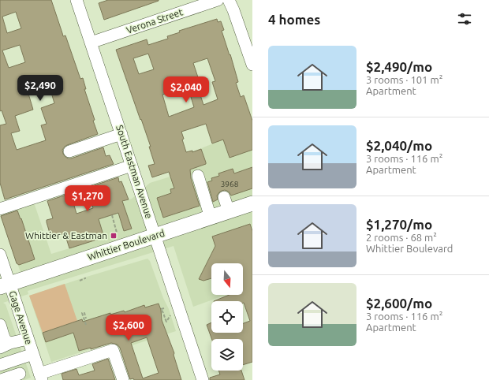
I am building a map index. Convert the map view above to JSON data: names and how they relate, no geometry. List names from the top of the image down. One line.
{"streets":{"main road":["Whittier Boulevard"],"street":["Verona Street","South Eastman Avenue","Gage Avenue"]},"crossings":[["Verona Street","South Eastman Avenue"],["South Eastman Avenue","Whittier Boulevard"],["Whittier Boulevard","Gage Avenue"]],"places":{"transit":["Whittier & Eastman"]},"house_numbers":["3968"],"north":"bottom","page":{"heading":"4 homes","list":[{"name":"$2,490/mo","note":"3 rooms · 101 m² · Apartment"},{"name":"$2,040/mo","note":"3 rooms · 116 m² · Apartment"},{"name":"$1,270/mo","note":"2 rooms · 68 m² · Whittier Boulevard"},{"name":"$2,600/mo","note":"3 rooms · 116 m² · Apartment"}],"price":["$2,490","$2,040","$1,270","$2,600"]}}
